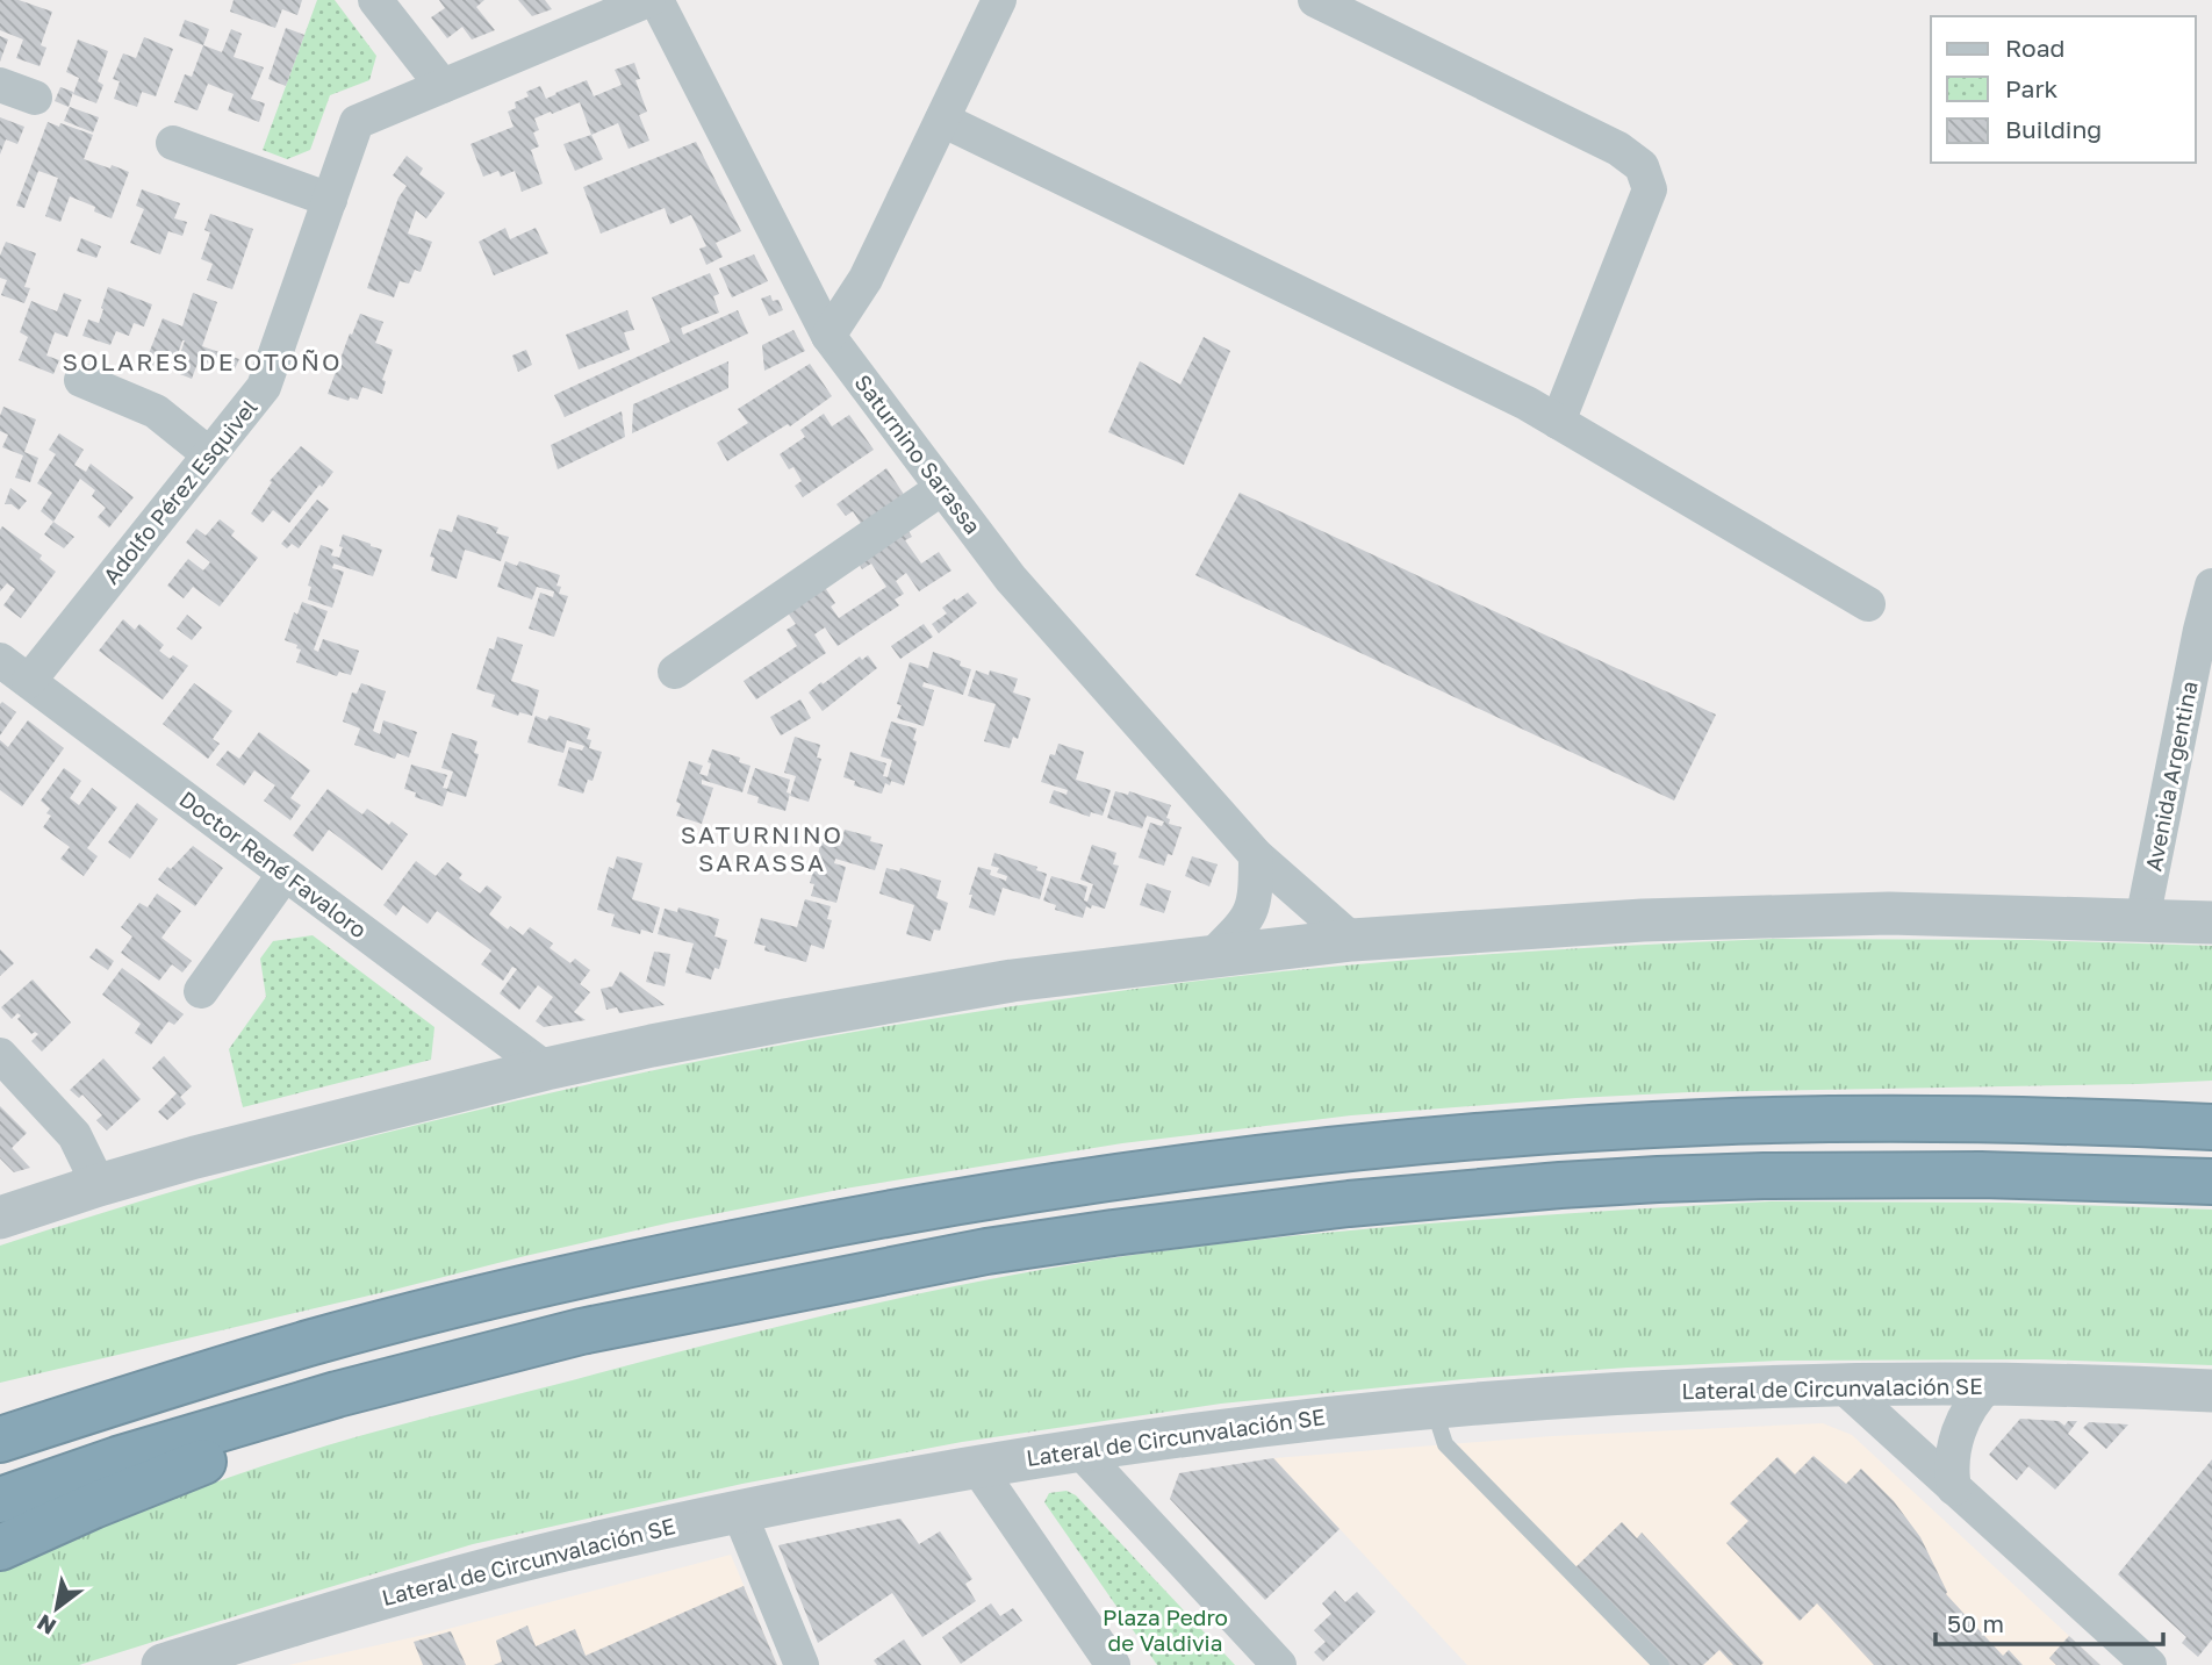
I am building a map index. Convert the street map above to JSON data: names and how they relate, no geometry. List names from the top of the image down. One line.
{"streets":{"street":["Saturnino Sarassa","Adolfo Pérez Esquivel","Avenida Argentina","Doctor René Favaloro","Lateral de Circunvalación SE"]},"crossings":[["Adolfo Pérez Esquivel","Doctor René Favaloro"]],"districts":["SOLARES DE OTOÑO","SATURNINO SARASSA"],"parks":["Plaza Pedro de Valdivia"],"legend":["Road","Park","Building"],"scale_bar":"50 m","north":"bottom left"}
